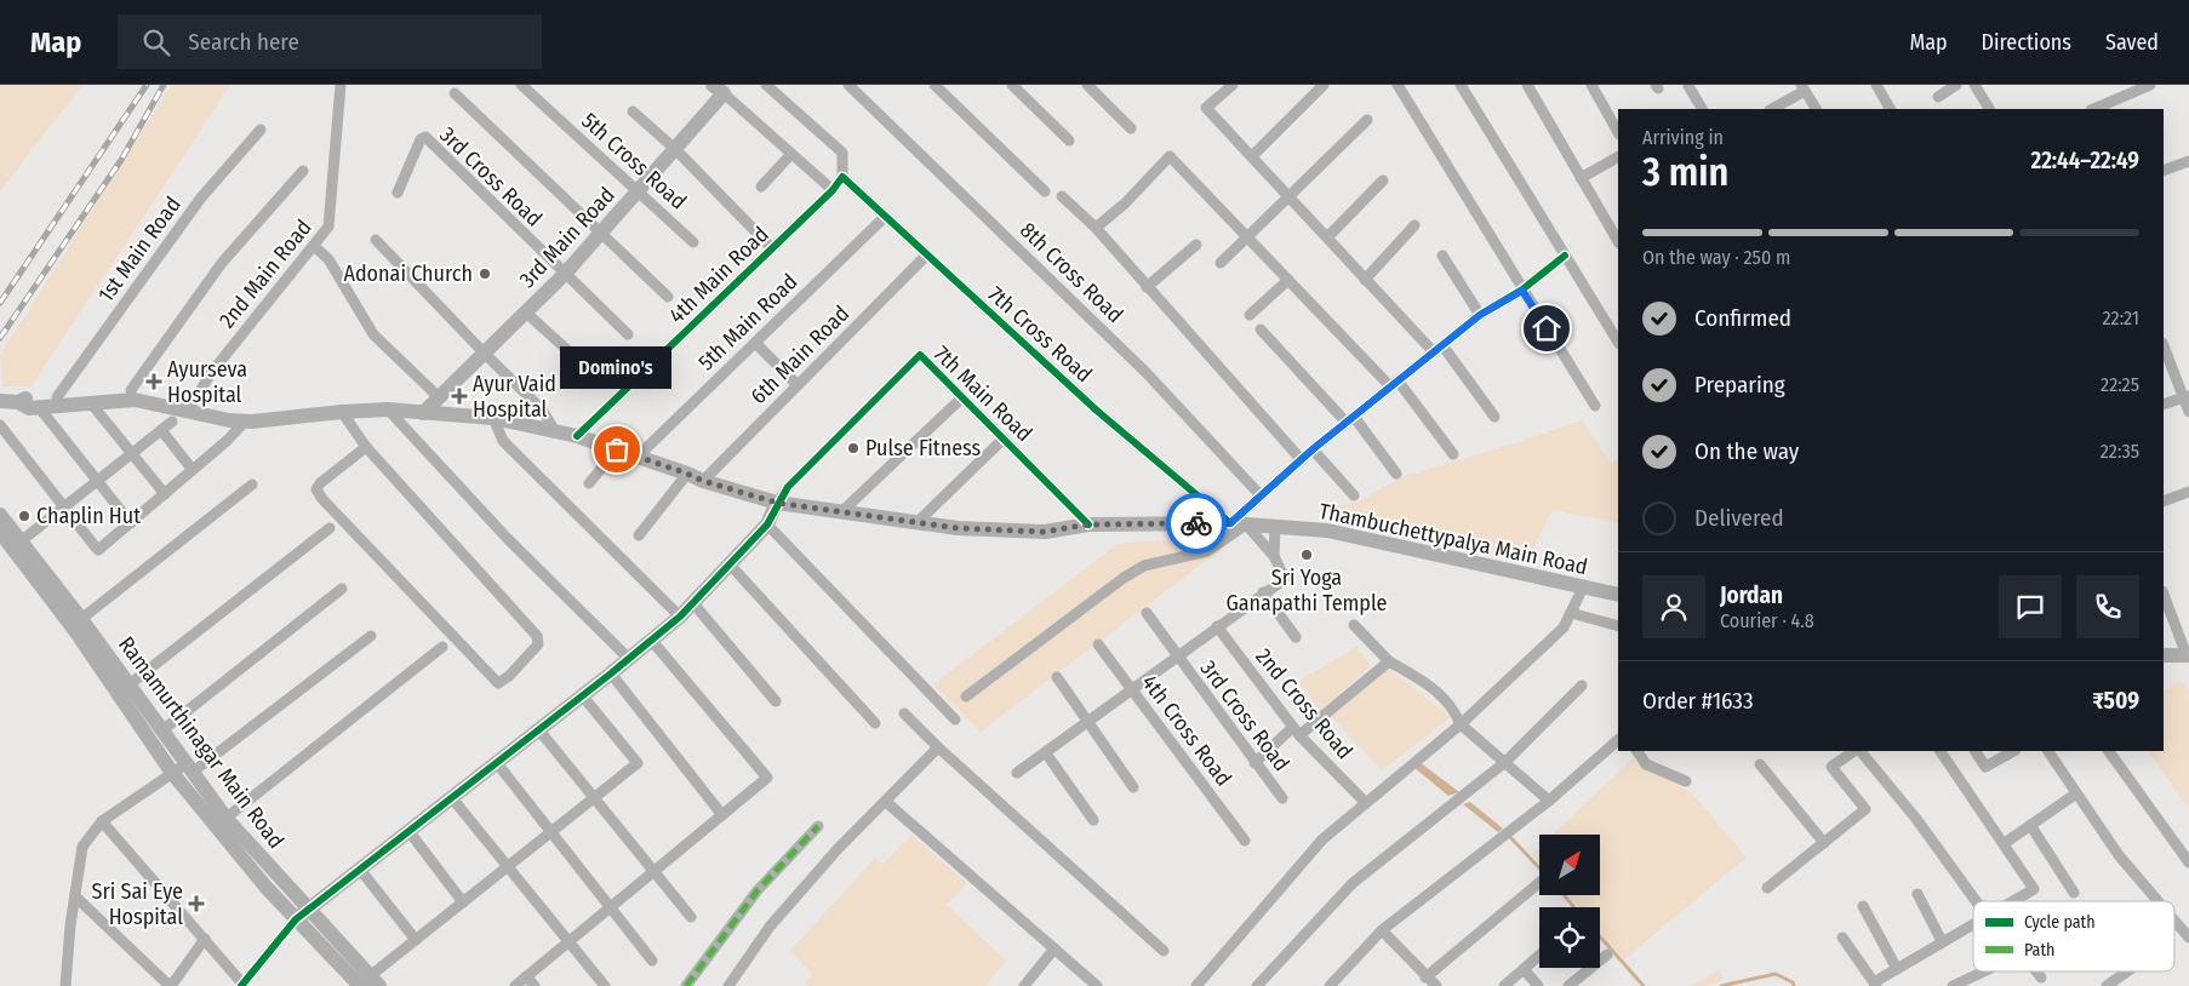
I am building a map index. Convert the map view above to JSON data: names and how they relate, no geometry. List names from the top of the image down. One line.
{"streets":{"main road":["3rd Main Road","Thambuchettypalya Main Road","Ramamurthinagar Main Road"],"street":["5th Cross Road","3rd Cross Road","1st Main Road","8th Cross Road","2nd Main Road","4th Main Road","5th Main Road","7th Cross Road","6th Main Road","7th Main Road","2nd Cross Road","4th Cross Road"]},"crossings":[["5th Cross Road","3rd Main Road"],["3rd Cross Road","3rd Main Road"],["3rd Main Road","Thambuchettypalya Main Road"],["1st Main Road","Thambuchettypalya Main Road"],["2nd Main Road","Thambuchettypalya Main Road"],["4th Main Road","Thambuchettypalya Main Road"],["5th Main Road","7th Cross Road"],["5th Main Road","Thambuchettypalya Main Road"],["7th Cross Road","6th Main Road"],["7th Cross Road","Thambuchettypalya Main Road"],["6th Main Road","Thambuchettypalya Main Road"],["7th Main Road","Thambuchettypalya Main Road"]],"places":{"other":["Adonai Church","Pulse Fitness","Domino's","Chaplin Hut","Sri Yoga Ganapathi Temple"],"health":["Ayurseva Hospital","Ayur Vaid Hospital","Sri Sai Eye Hospital"]},"legend":["Cycle path","Path"],"north":"top right","page":{"header":"Map","search":"Search here","nav":["Map","Directions","Saved"],"heading":["3 min","Arriving in","22:44–22:49"],"panel":["Jordan","Courier · 4.8","Order #1633","₹509"],"bar":"On the way · 250 m","list":[["Confirmed","22:21"],["Preparing","22:25"],["On the way","22:35"],"Delivered"],"bubble":"Domino's"}}
